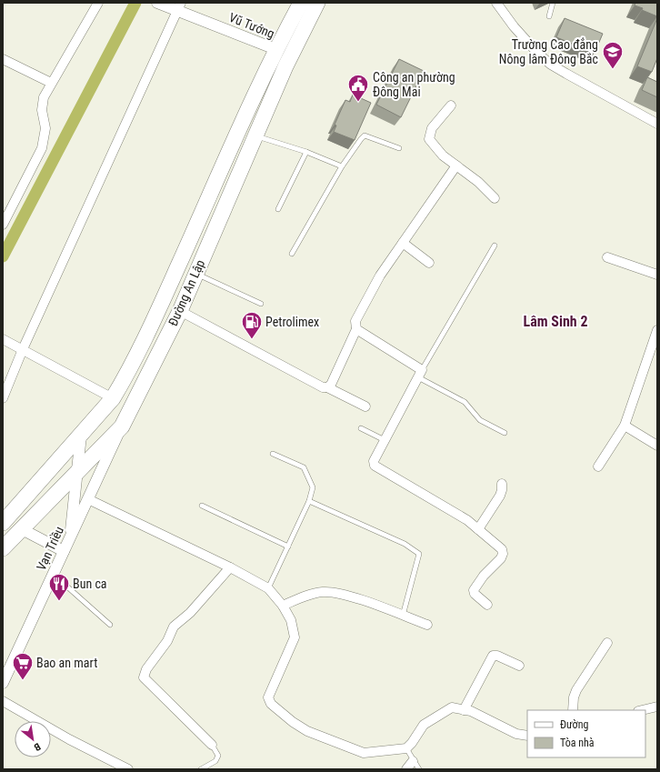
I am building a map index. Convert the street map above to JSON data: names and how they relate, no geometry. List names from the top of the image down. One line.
{"streets":{"highway":["Đường An Lập"],"street":["Vũ Tướng","Vạn Triều"]},"crossings":[["Vũ Tướng","Đường An Lập"],["Đường An Lập","Vạn Triều"]],"districts":["Lâm Sinh 2"],"places":{"school or university":["Trường Cao đẳng Nông lâm Đông Bắc"],"public building":["Công an phường Đông Mai"],"fuel station":["Petrolimex"],"restaurant":["Bun ca"],"supermarket":["Bao an mart"]},"legend":["Đường","Tòa nhà"],"north":"bottom right"}
